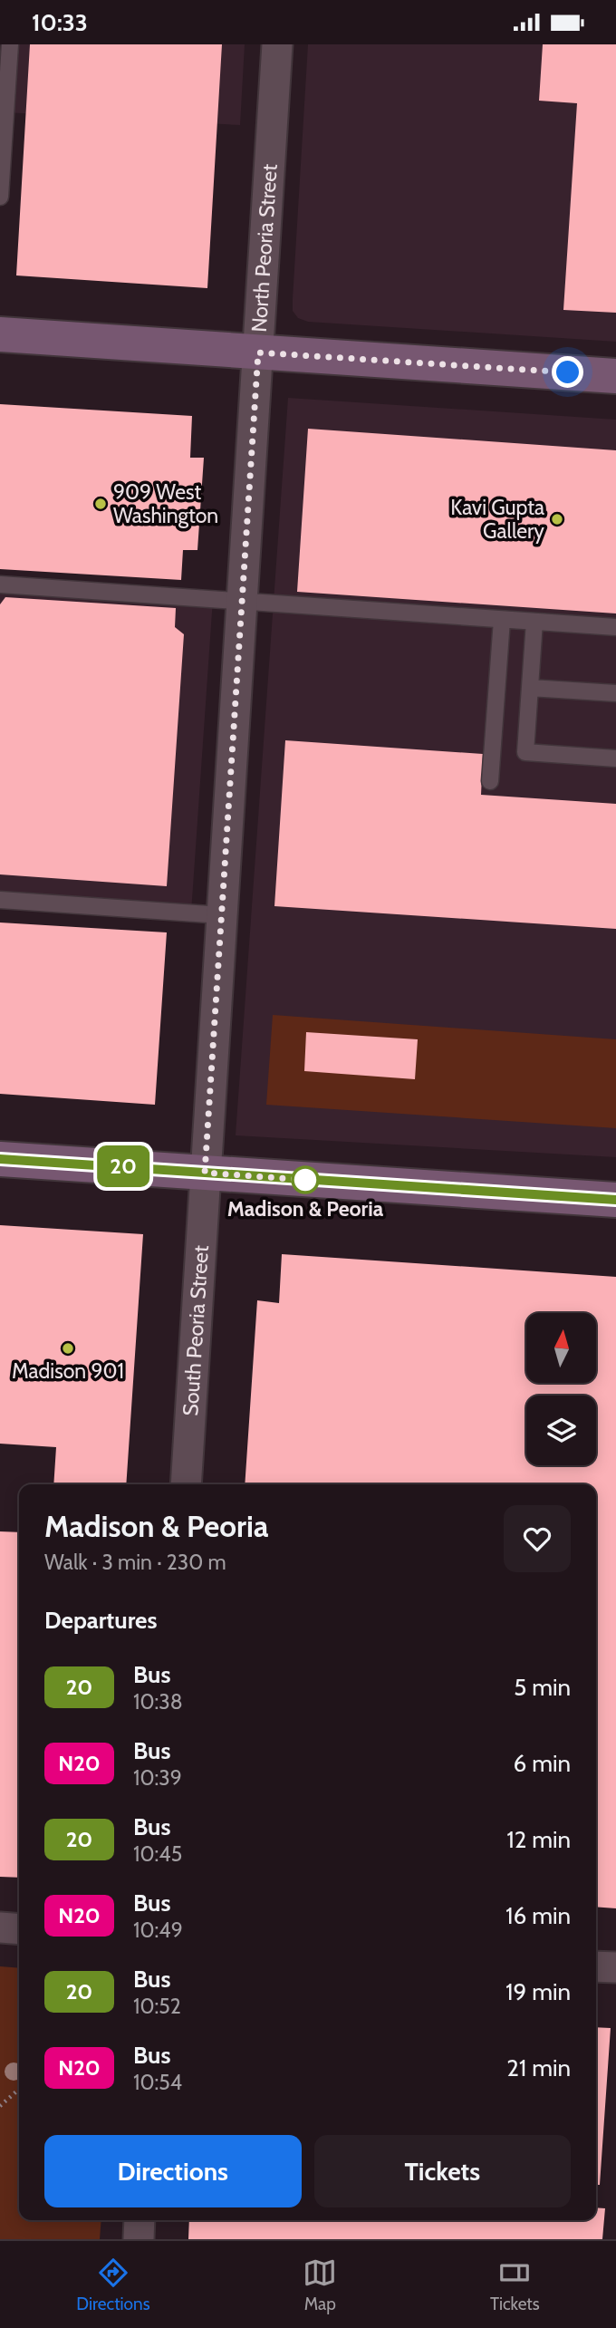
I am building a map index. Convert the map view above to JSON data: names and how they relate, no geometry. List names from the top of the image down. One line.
{"streets":{"street":["North Peoria Street","South Peoria Street"]},"crossings":[["North Peoria Street","South Peoria Street"]],"places":["909 West Washington","Kavi Gupta Gallery","Madison & Peoria","Madison 901"],"lines":["bus line 20"],"north":"top","page":{"status":"10:33","on_map":"20","heading":[["Madison & Peoria","Walk · 3 min · 230 m"],"Departures"],"list":[{"mark":"20","name":"Bus","note":"10:38","value":"5 min"},{"mark":"N20","name":"Bus","note":"10:39","value":"6 min"},{"mark":"20","name":"Bus","note":"10:45","value":"12 min"},{"mark":"N20","name":"Bus","note":"10:49","value":"16 min"},{"mark":"20","name":"Bus","note":"10:52","value":"19 min"},{"mark":"N20","name":"Bus","note":"10:54","value":"21 min"}],"buttons":["Directions","Tickets"],"tabs":["Directions","Map","Tickets"]}}
